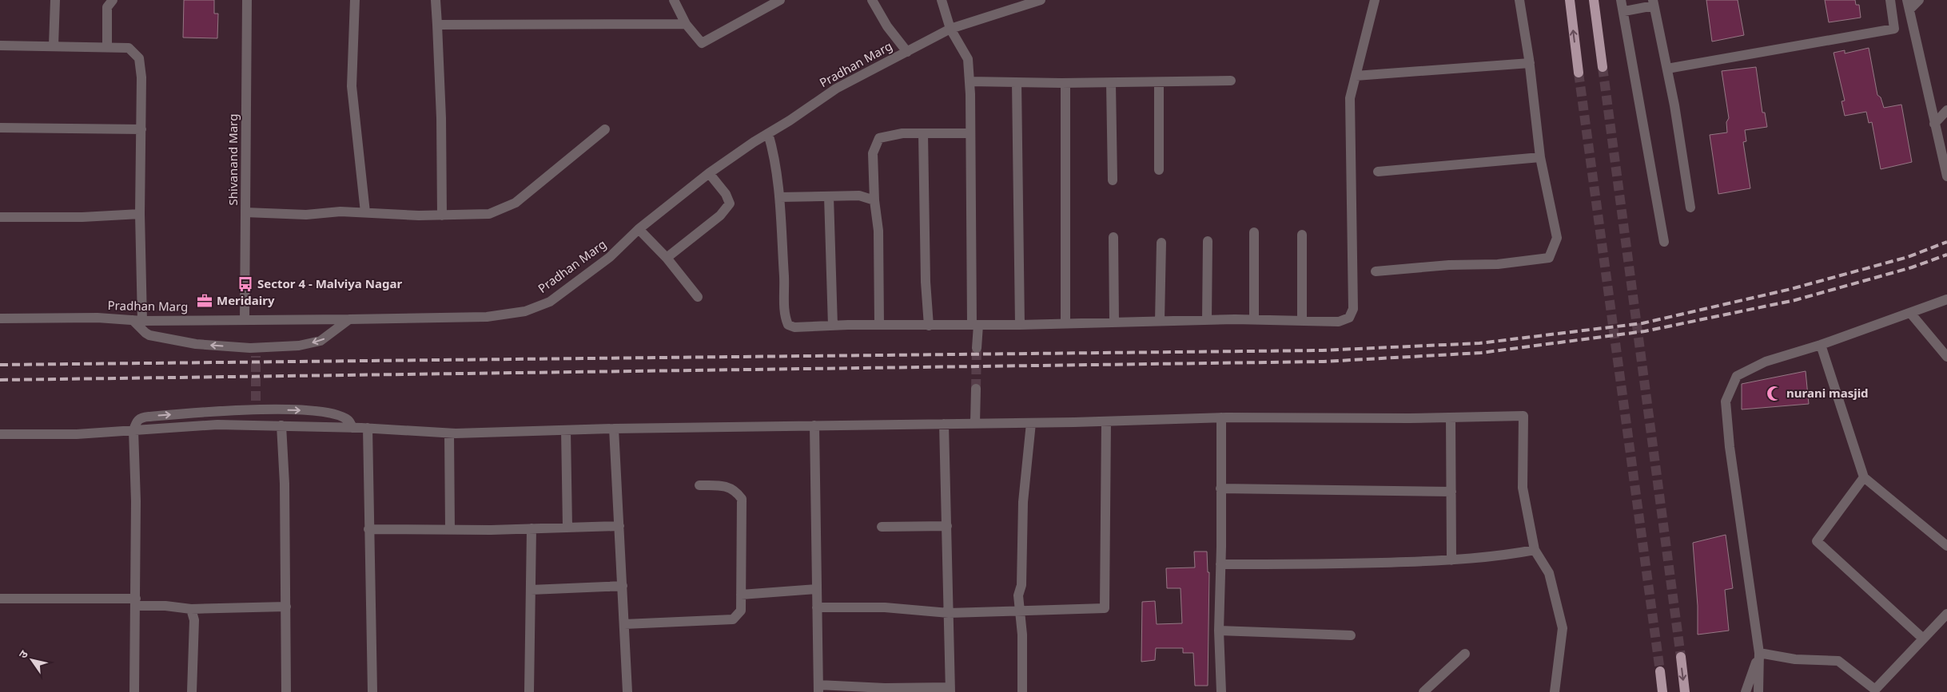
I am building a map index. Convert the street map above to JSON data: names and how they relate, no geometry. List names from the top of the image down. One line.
{"streets":{"street":["Pradhan Marg","Shivanand Marg"]},"crossings":[["Pradhan Marg","Shivanand Marg"]],"places":{"bus stop":["Sector 4 - Malviya Nagar"],"office":["Meridairy"],"mosque":["nurani masjid"]},"north":"top left"}
